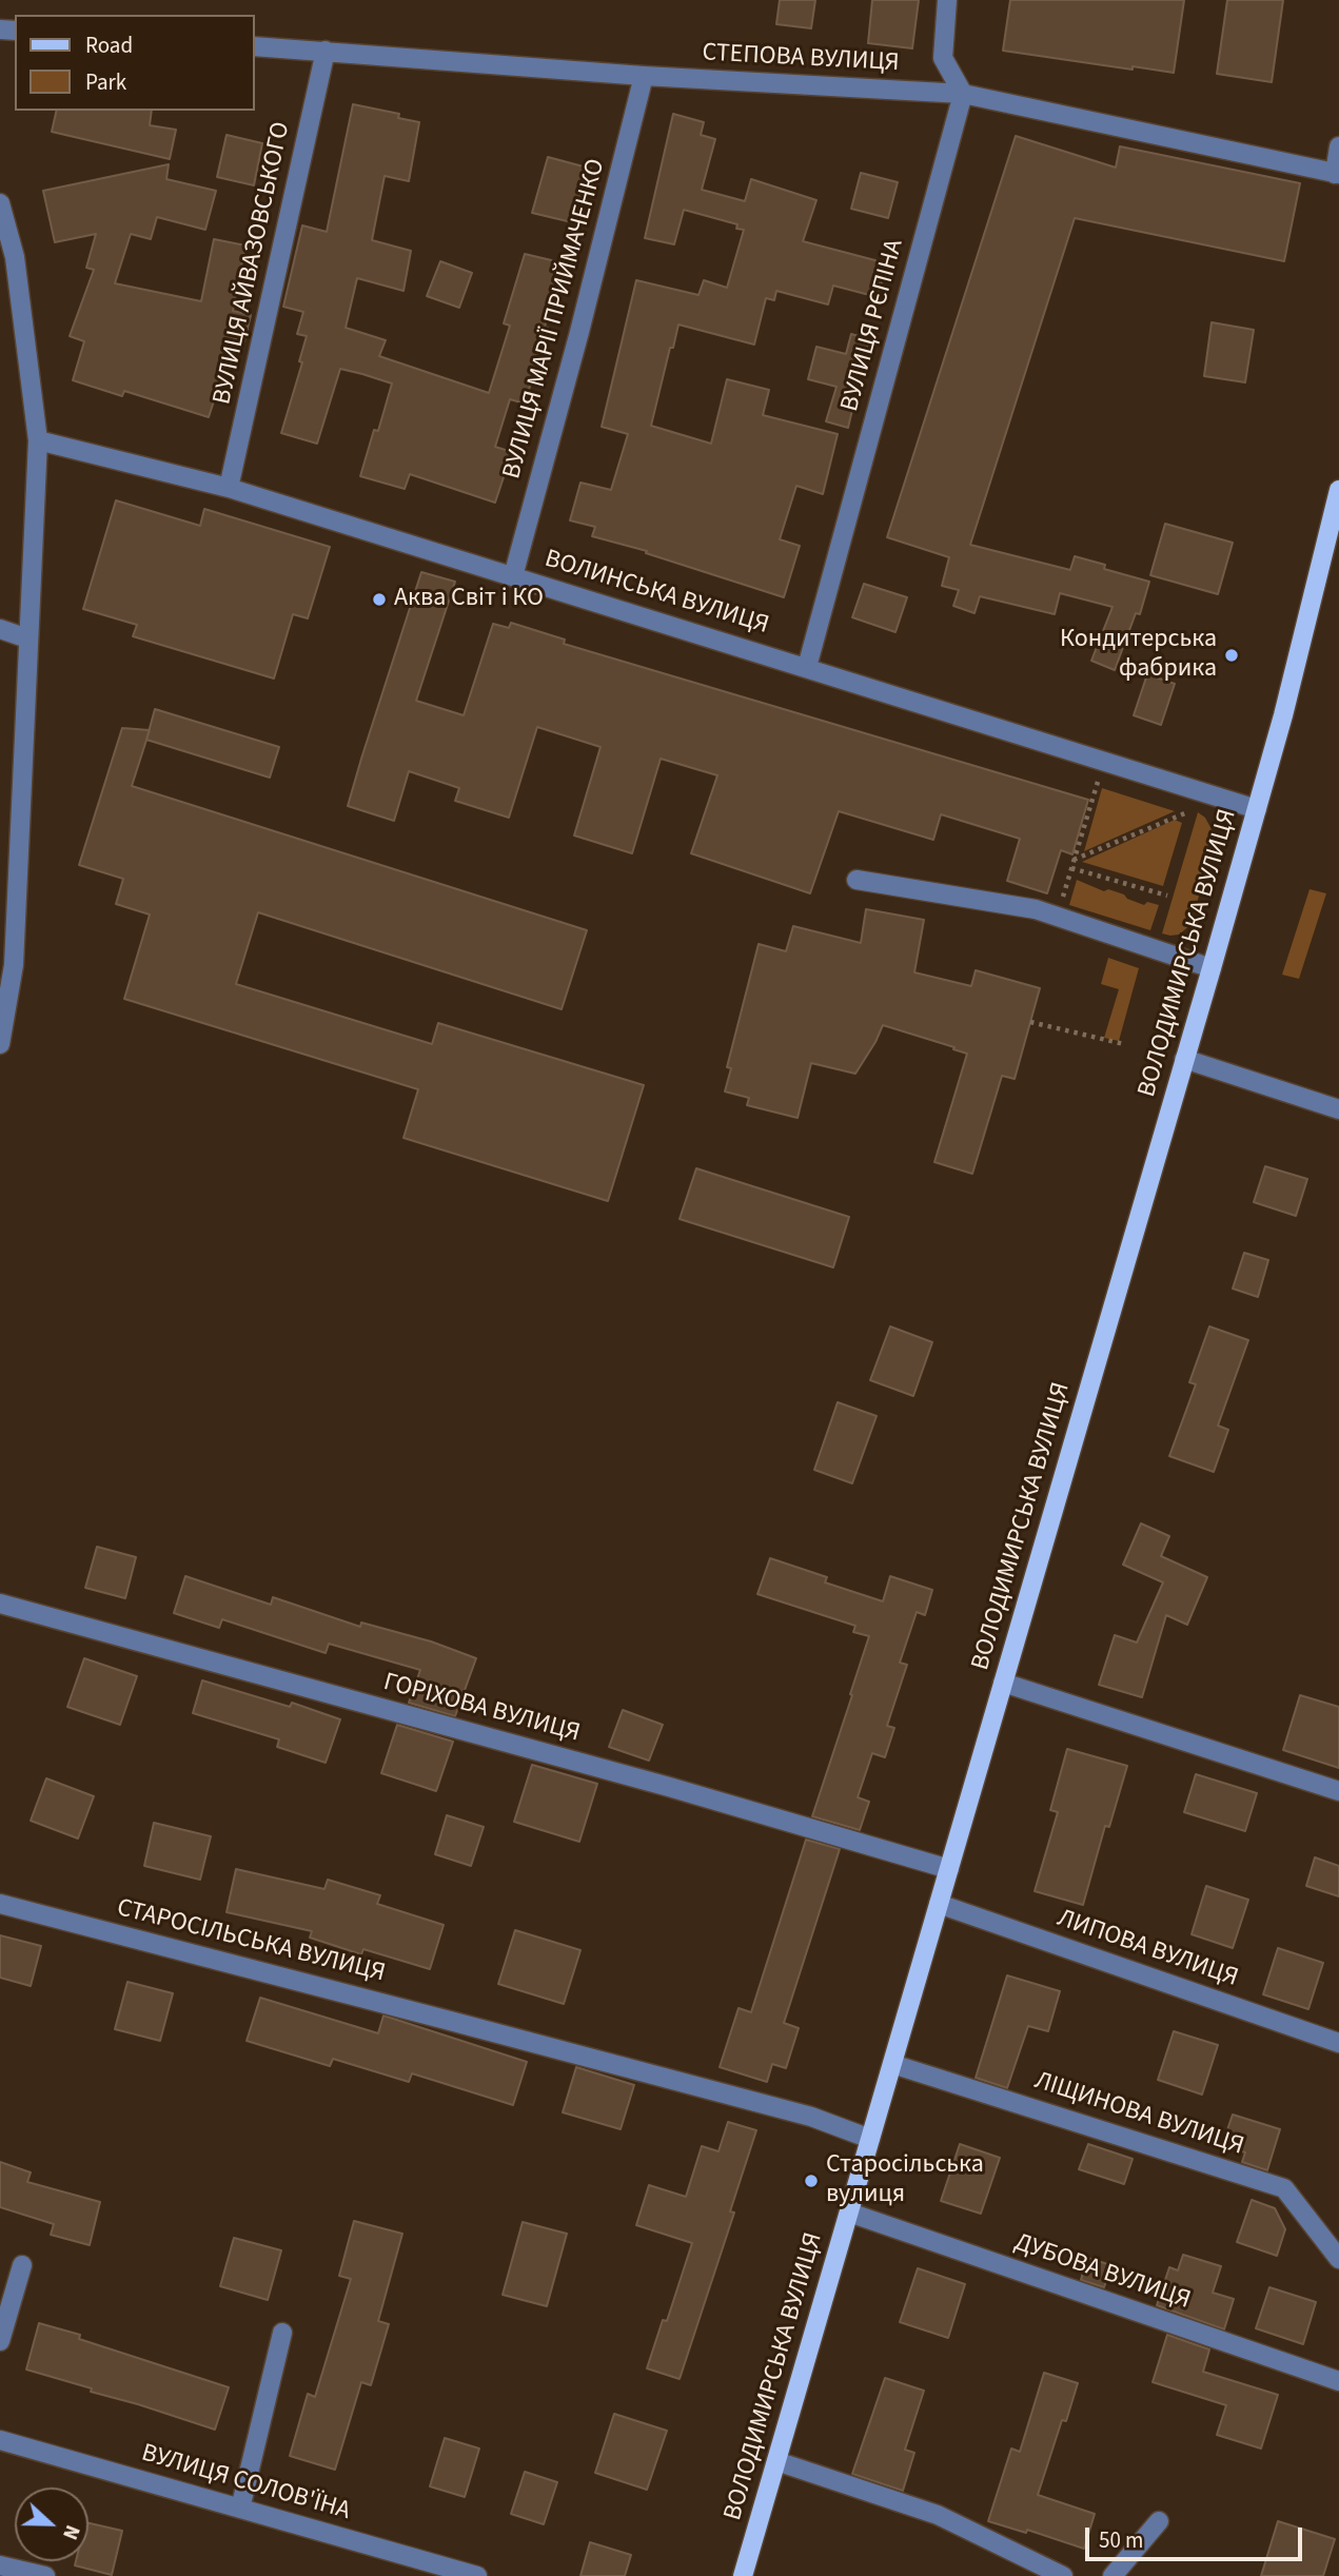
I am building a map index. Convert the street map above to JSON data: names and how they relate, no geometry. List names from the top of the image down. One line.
{"streets":{"main road":["ВОЛОДИМИРСЬКА ВУЛИЦЯ"],"street":["СТЕПОВА ВУЛИЦЯ","ВУЛИЦЯ АЙВАЗОВСЬКОГО","ВУЛИЦЯ МАРІЇ ПРИЙМАЧЕНКО","ВУЛИЦЯ РЄПІНА","ВОЛИНСЬКА ВУЛИЦЯ","ГОРІХОВА ВУЛИЦЯ","СТАРОСІЛЬСЬКА ВУЛИЦЯ","ЛИПОВА ВУЛИЦЯ","ЛІЩИНОВА ВУЛИЦЯ","ДУБОВА ВУЛИЦЯ","ВУЛИЦЯ СОЛОВ'ЇНА"]},"crossings":[["СТЕПОВА ВУЛИЦЯ","ВУЛИЦЯ АЙВАЗОВСЬКОГО"],["СТЕПОВА ВУЛИЦЯ","ВУЛИЦЯ МАРІЇ ПРИЙМАЧЕНКО"],["СТЕПОВА ВУЛИЦЯ","ВУЛИЦЯ РЄПІНА"],["ВУЛИЦЯ АЙВАЗОВСЬКОГО","ВОЛИНСЬКА ВУЛИЦЯ"],["ВУЛИЦЯ МАРІЇ ПРИЙМАЧЕНКО","ВОЛИНСЬКА ВУЛИЦЯ"],["ВУЛИЦЯ РЄПІНА","ВОЛИНСЬКА ВУЛИЦЯ"],["ВОЛИНСЬКА ВУЛИЦЯ","ВОЛОДИМИРСЬКА ВУЛИЦЯ"],["ВОЛОДИМИРСЬКА ВУЛИЦЯ","ГОРІХОВА ВУЛИЦЯ"],["ВОЛОДИМИРСЬКА ВУЛИЦЯ","СТАРОСІЛЬСЬКА ВУЛИЦЯ"],["ВОЛОДИМИРСЬКА ВУЛИЦЯ","ЛИПОВА ВУЛИЦЯ"],["ВОЛОДИМИРСЬКА ВУЛИЦЯ","ЛІЩИНОВА ВУЛИЦЯ"],["ВОЛОДИМИРСЬКА ВУЛИЦЯ","ДУБОВА ВУЛИЦЯ"]],"places":["Аква Світ і КО","Кондитерська фабрика","Старосільська вулиця"],"legend":["Road","Park"],"scale_bar":"50 m","north":"right"}
